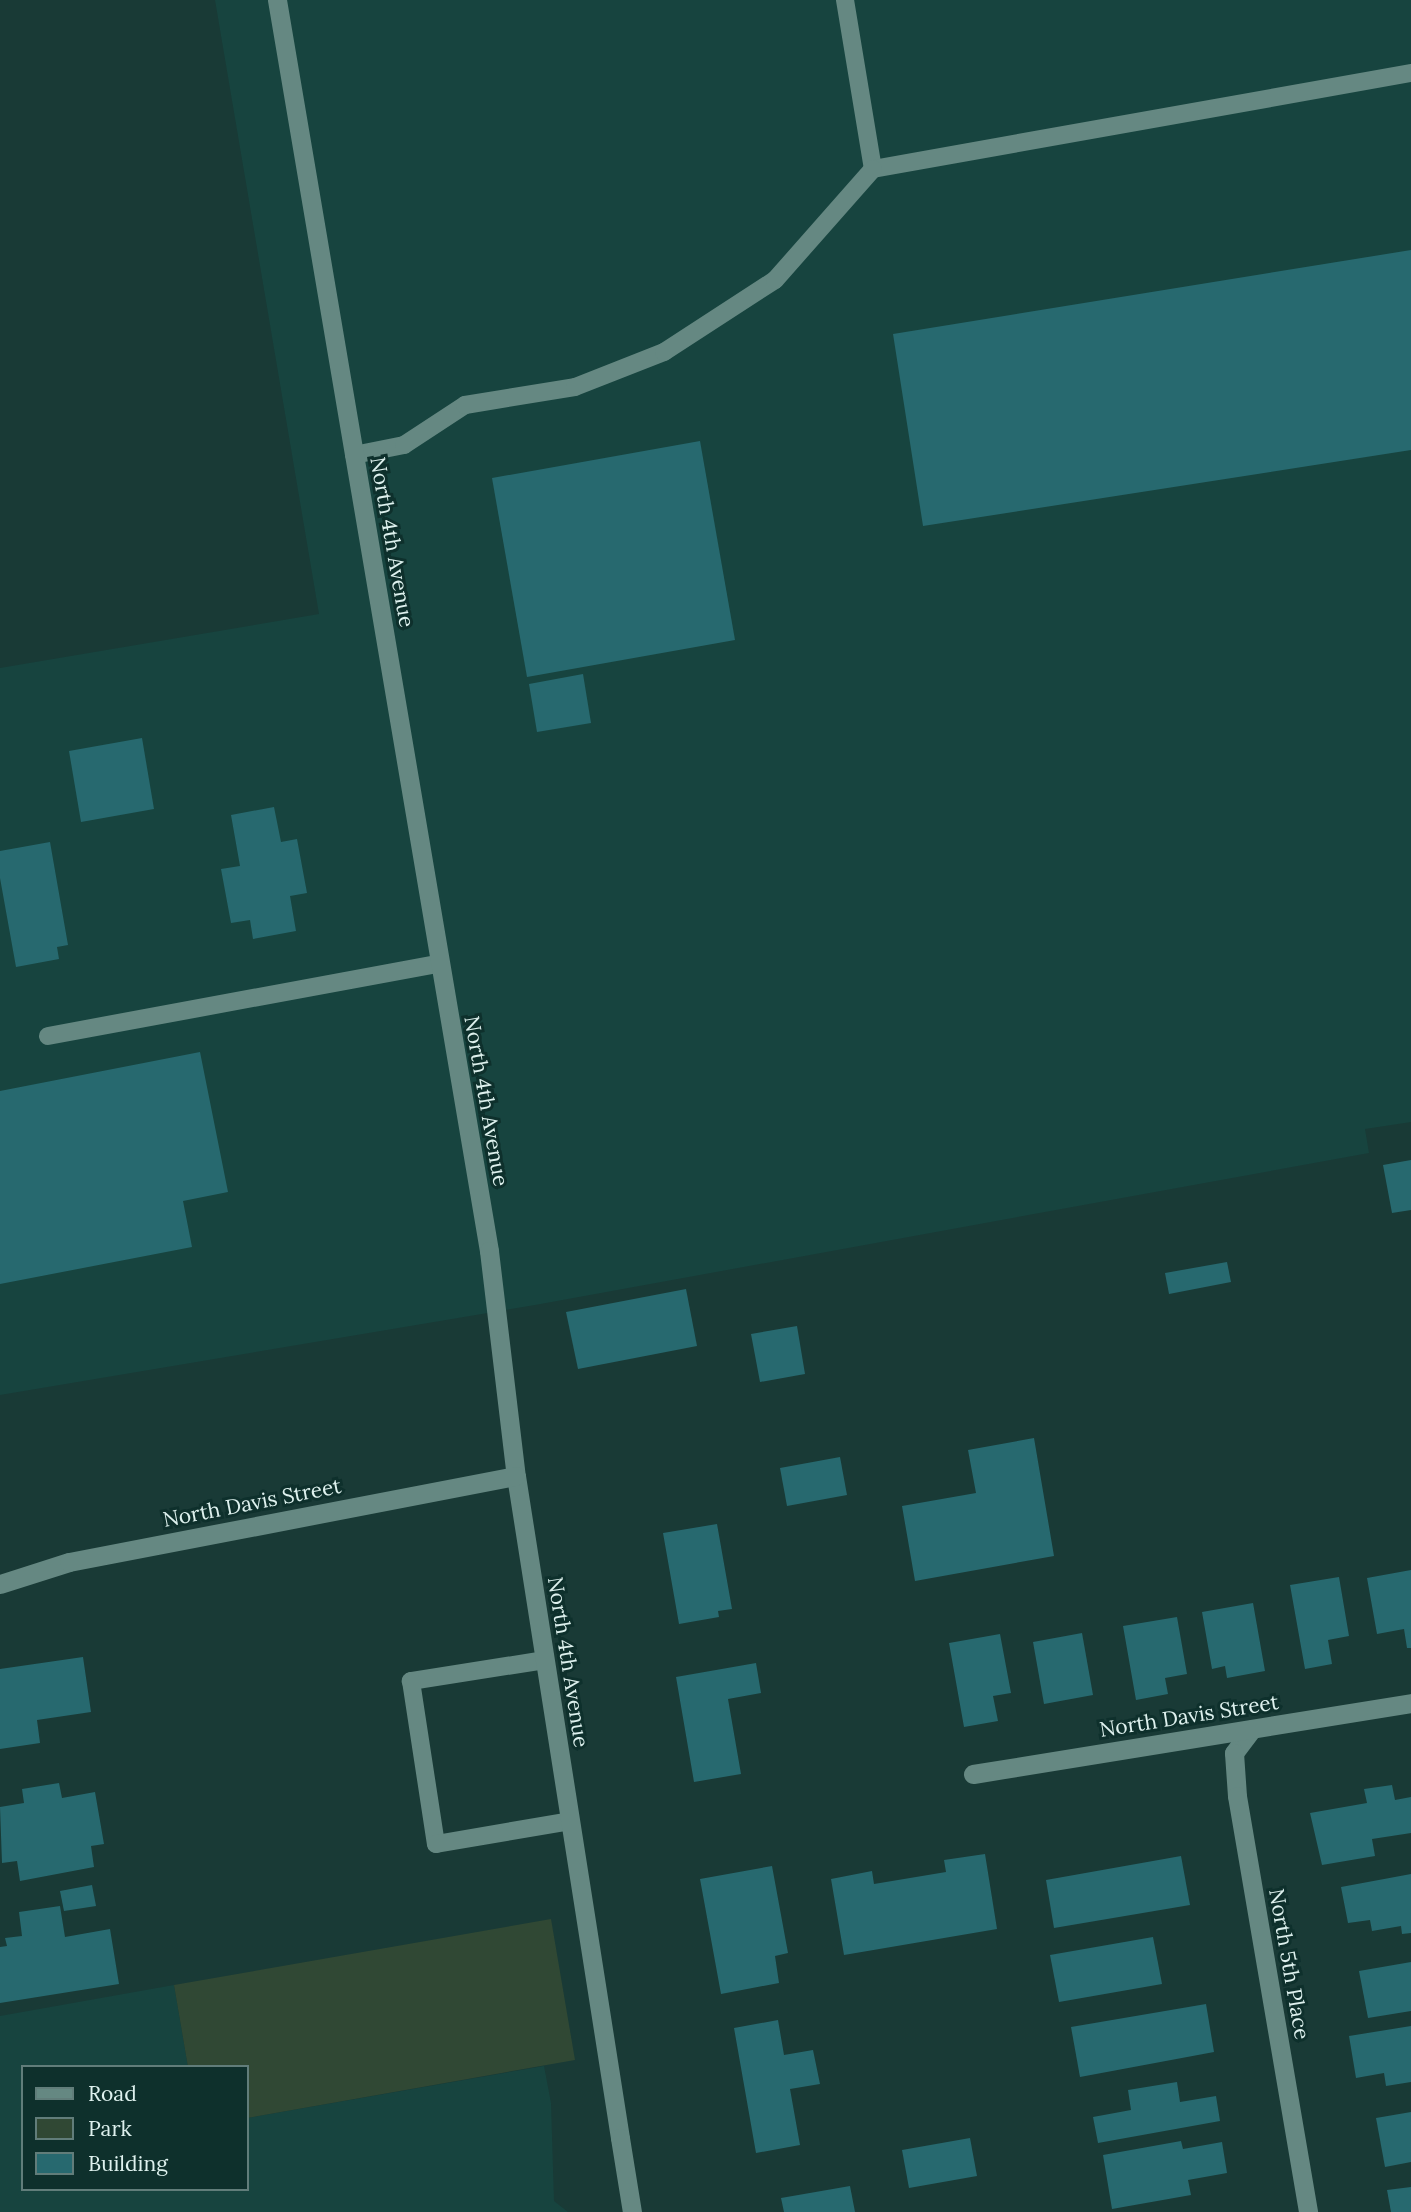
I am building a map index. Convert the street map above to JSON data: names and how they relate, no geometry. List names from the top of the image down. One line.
{"streets":{"street":["North 4th Avenue","North Davis Street","North 5th Place"]},"crossings":[["North 4th Avenue","North Davis Street"],["North Davis Street","North 5th Place"]],"legend":["Road","Park","Building"]}
